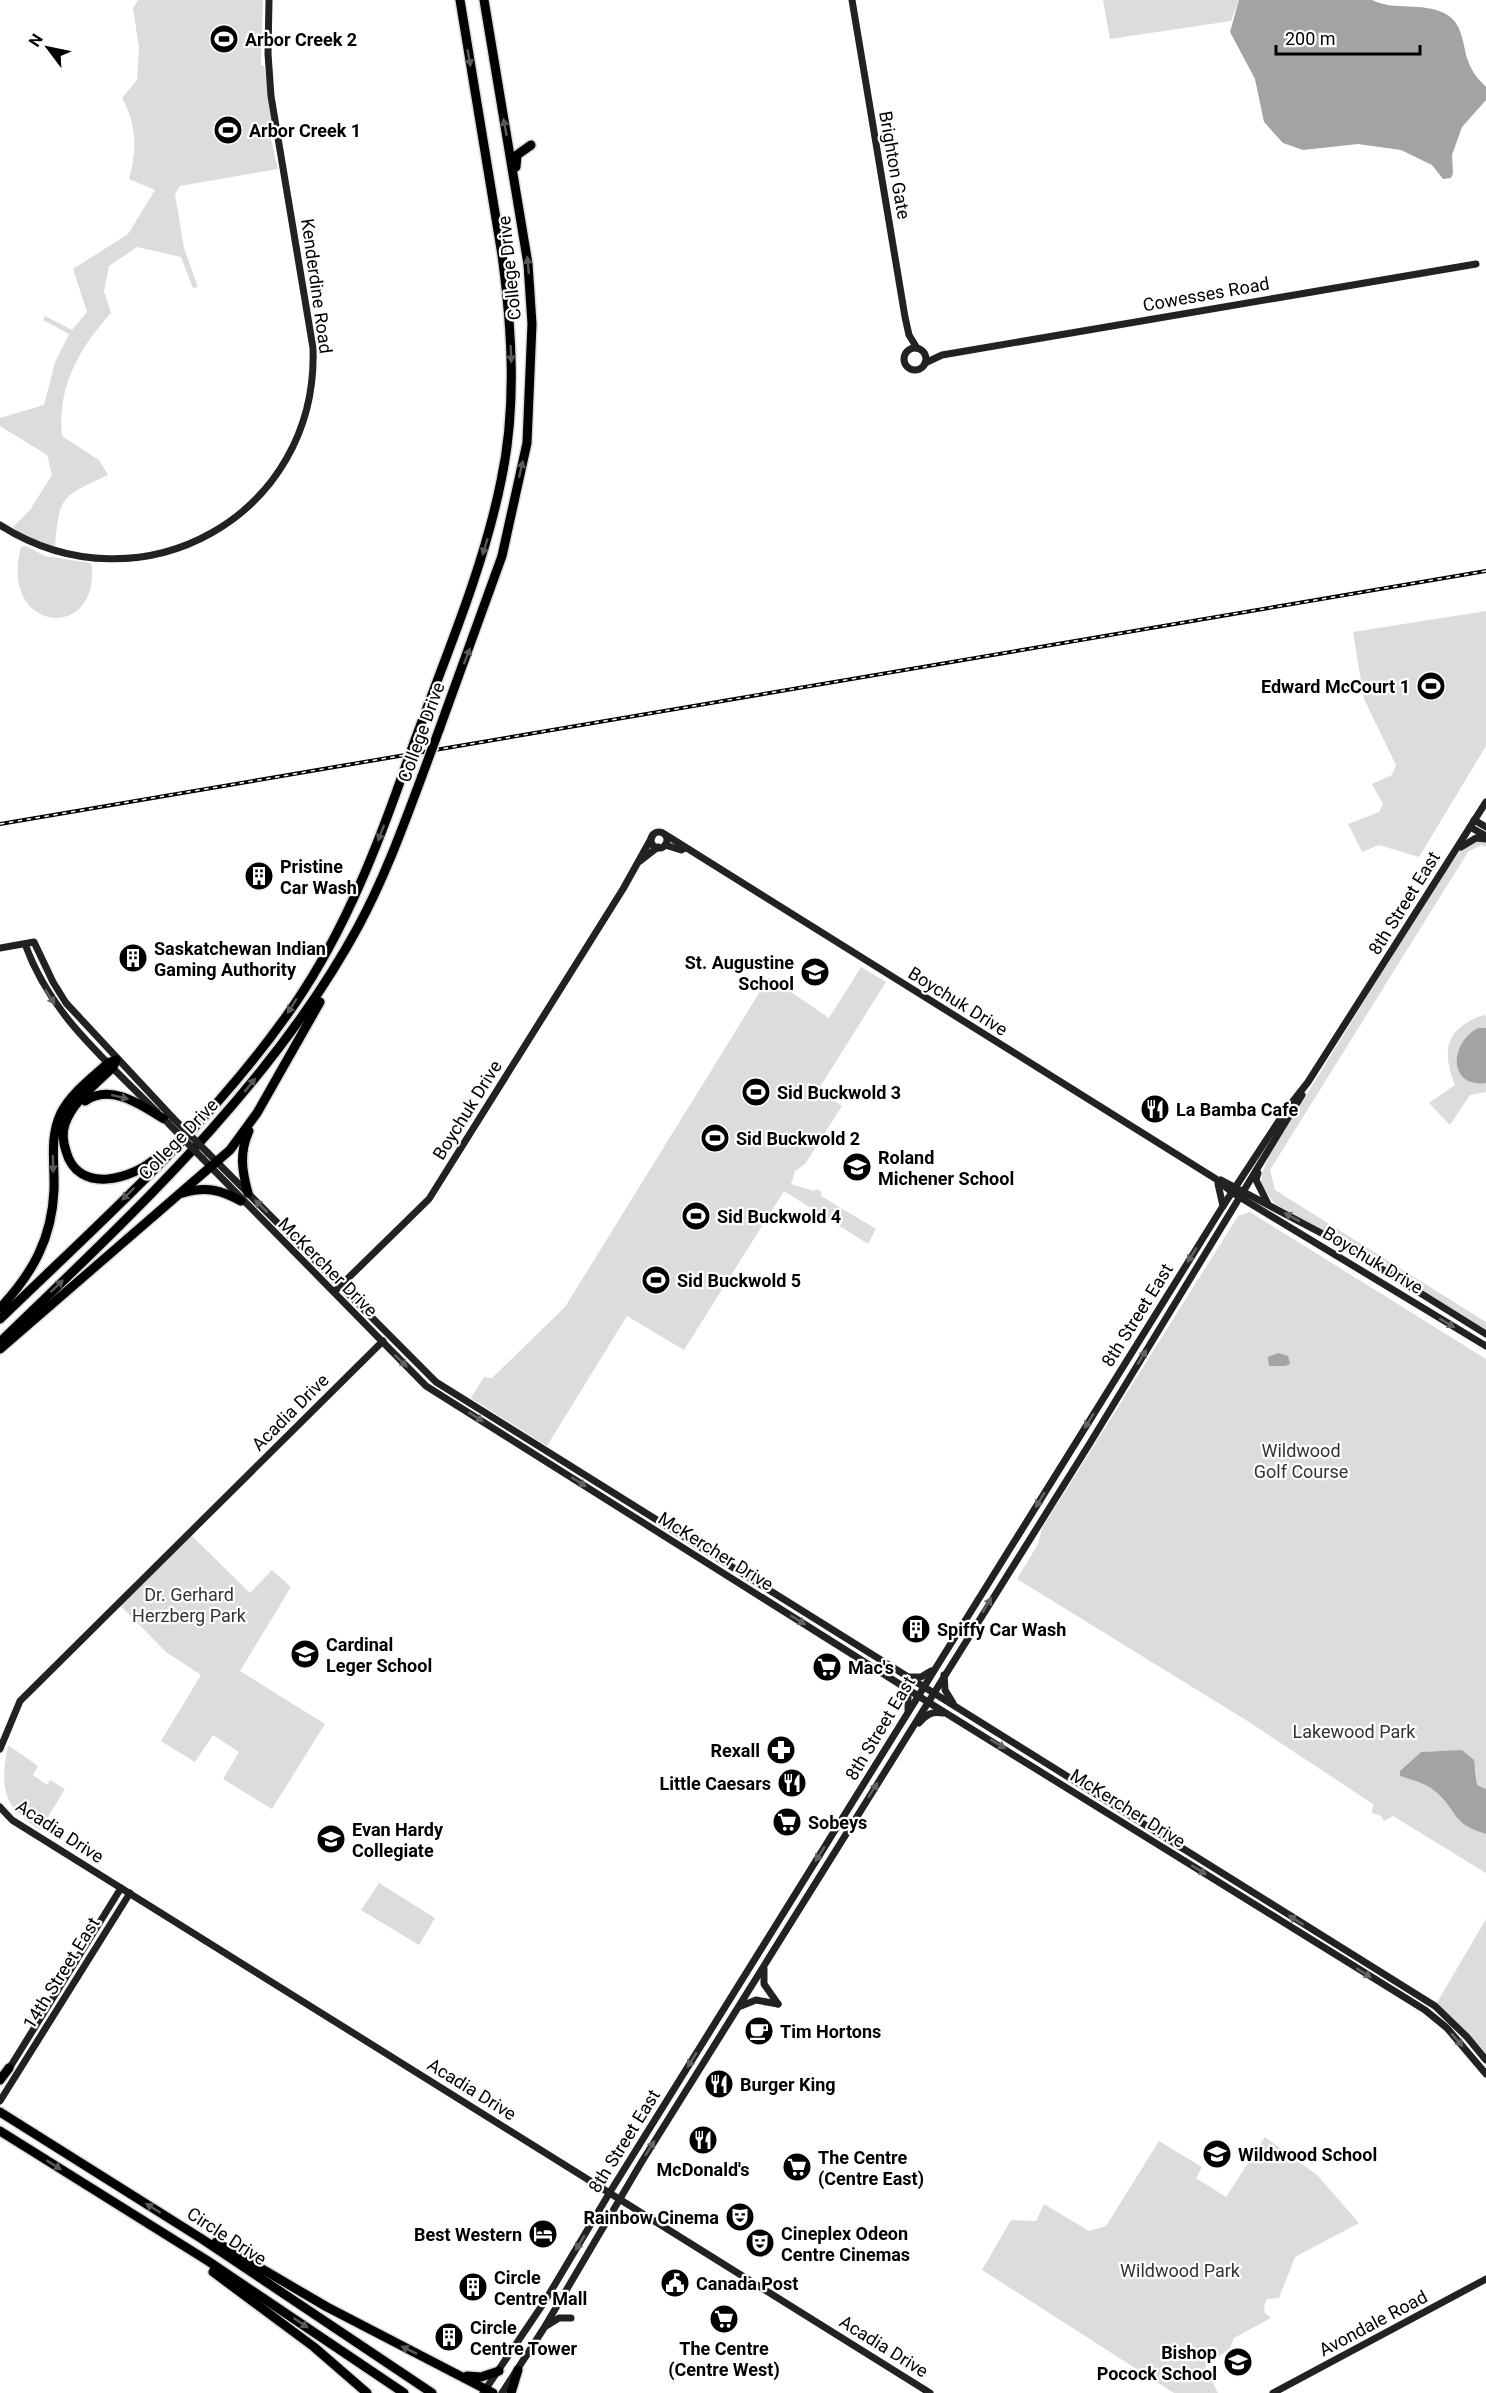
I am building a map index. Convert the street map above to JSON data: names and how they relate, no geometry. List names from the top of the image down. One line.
{"streets":{"highway":["College Drive","Circle Drive"],"main road":["Brighton Gate","Kenderdine Road","Cowesses Road","8th Street East","Boychuk Drive","McKercher Drive","Acadia Drive","14th Street East","Avondale Road"]},"crossings":[["Brighton Gate","Cowesses Road"],["8th Street East","Boychuk Drive"],["8th Street East","McKercher Drive"],["8th Street East","Acadia Drive"],["Boychuk Drive","McKercher Drive"],["McKercher Drive","Acadia Drive"],["Acadia Drive","14th Street East"]],"parks":["Wildwood Golf Course","Dr. Gerhard Herzberg Park","Lakewood Park","Wildwood Park"],"places":{"sports":["Arbor Creek 2","Arbor Creek 1","Edward McCourt 1","Sid Buckwold 3","Sid Buckwold 2","Sid Buckwold 4","Sid Buckwold 5"],"building":["Pristine Car Wash","Saskatchewan Indian Gaming Authority","Spiffy Car Wash","Circle Centre Mall","Circle Centre Tower"],"school or university":["St. Augustine School","Roland Michener School","Cardinal Leger School","Evan Hardy Collegiate","Wildwood School","Bishop Pocock School"],"restaurant":["La Bamba Cafe","Little Caesars","Burger King","McDonald's"],"supermarket":["Mac's","Sobeys","The Centre (Centre East)","The Centre (Centre West)"],"pharmacy":["Rexall"],"cafe":["Tim Hortons"],"theatre":["Rainbow Cinema","Cineplex Odeon Centre Cinemas"],"hotel":["Best Western"],"public building":["Canada Post"]},"scale_bar":"200 m","north":"top left"}
